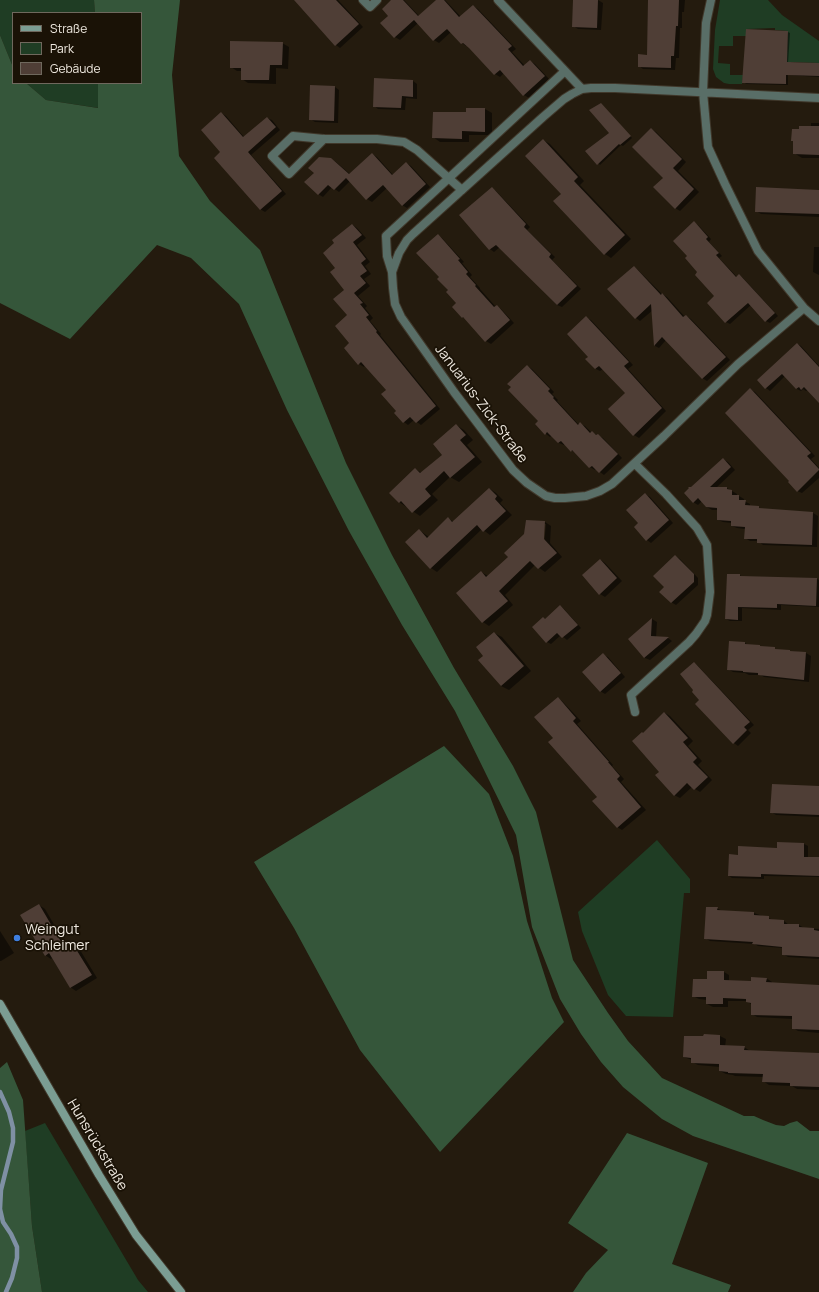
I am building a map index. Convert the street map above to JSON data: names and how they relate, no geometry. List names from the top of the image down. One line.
{"streets":{"main road":["Hunsrückstraße"],"street":["Januarius-Zick-Straße"]},"places":["Weingut Schleimer"],"legend":["Straße","Park","Gebäude"]}
